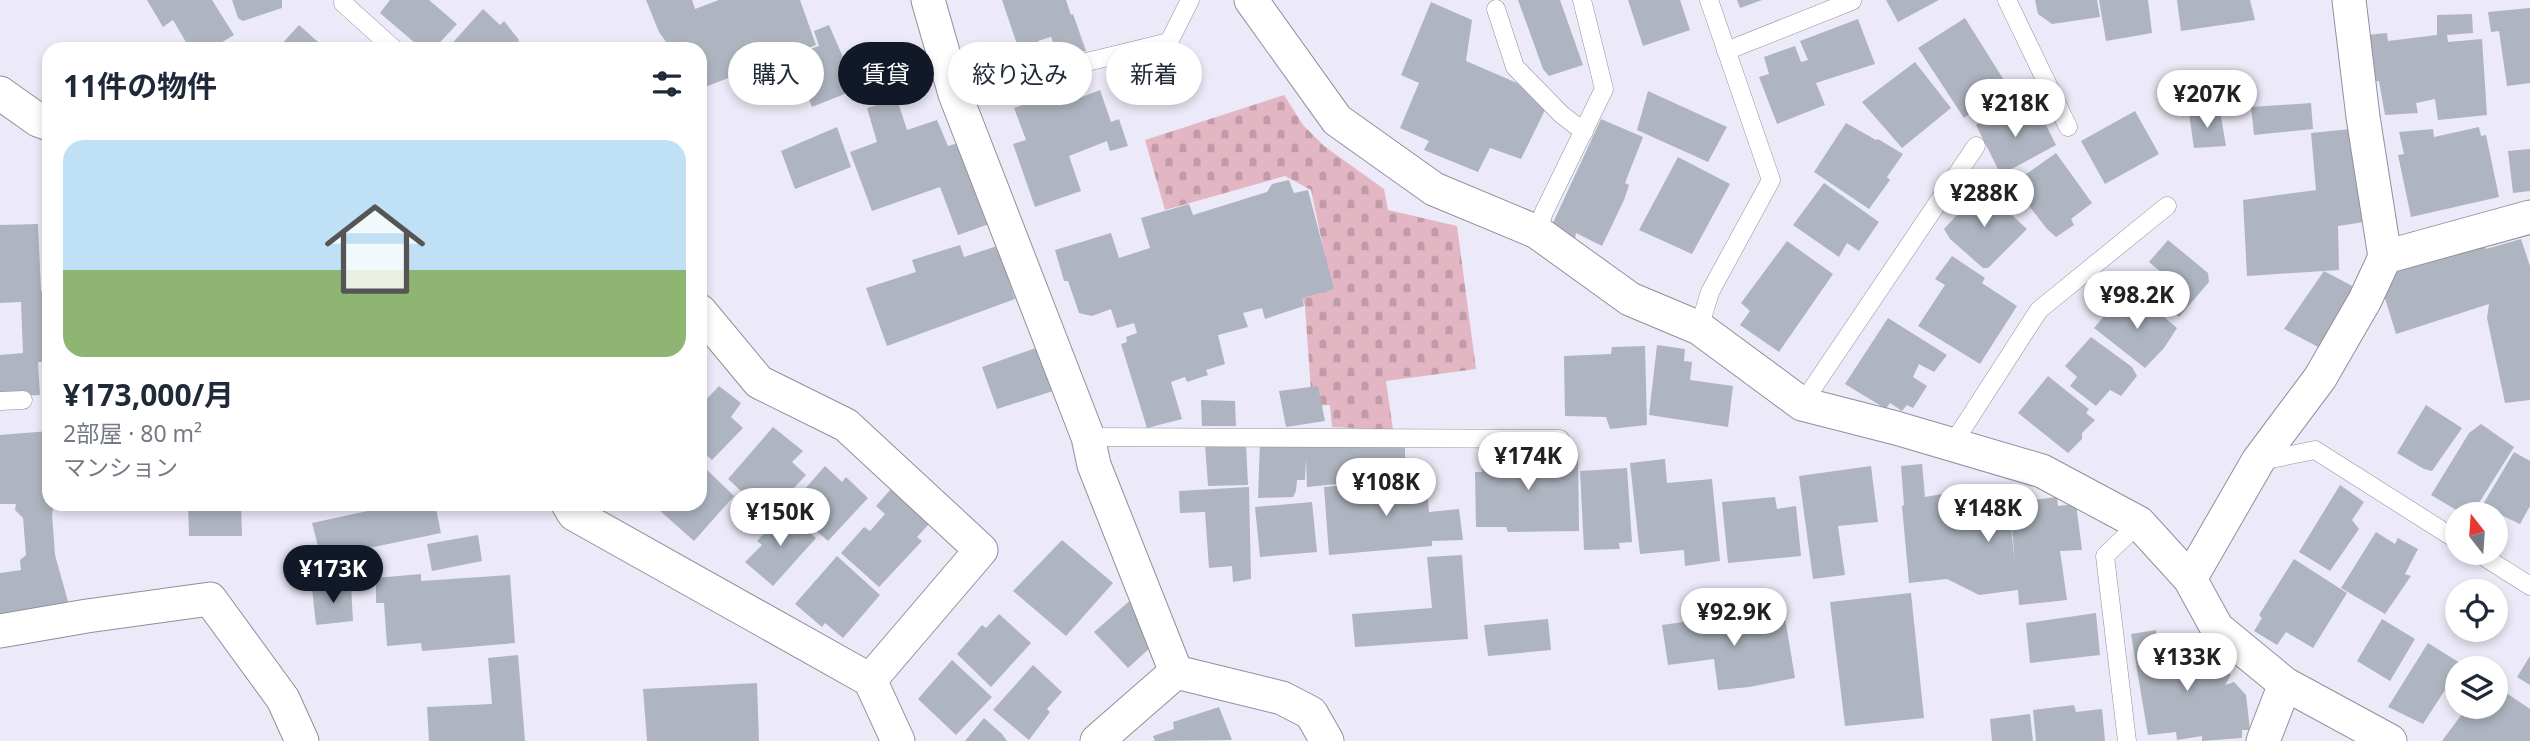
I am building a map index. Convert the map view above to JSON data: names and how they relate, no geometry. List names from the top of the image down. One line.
{"north":"top","page":{"chip":["購入","賃貸","絞り込み","新着"],"heading":"11件の物件","price":["¥207K","¥218K","¥288K","¥98.2K","¥174K","¥108K","¥148K","¥150K","¥173K","¥92.9K","¥133K"],"list":[{"name":"¥173,000/月","note":"2部屋 · 80 m² · マンション"}]}}
